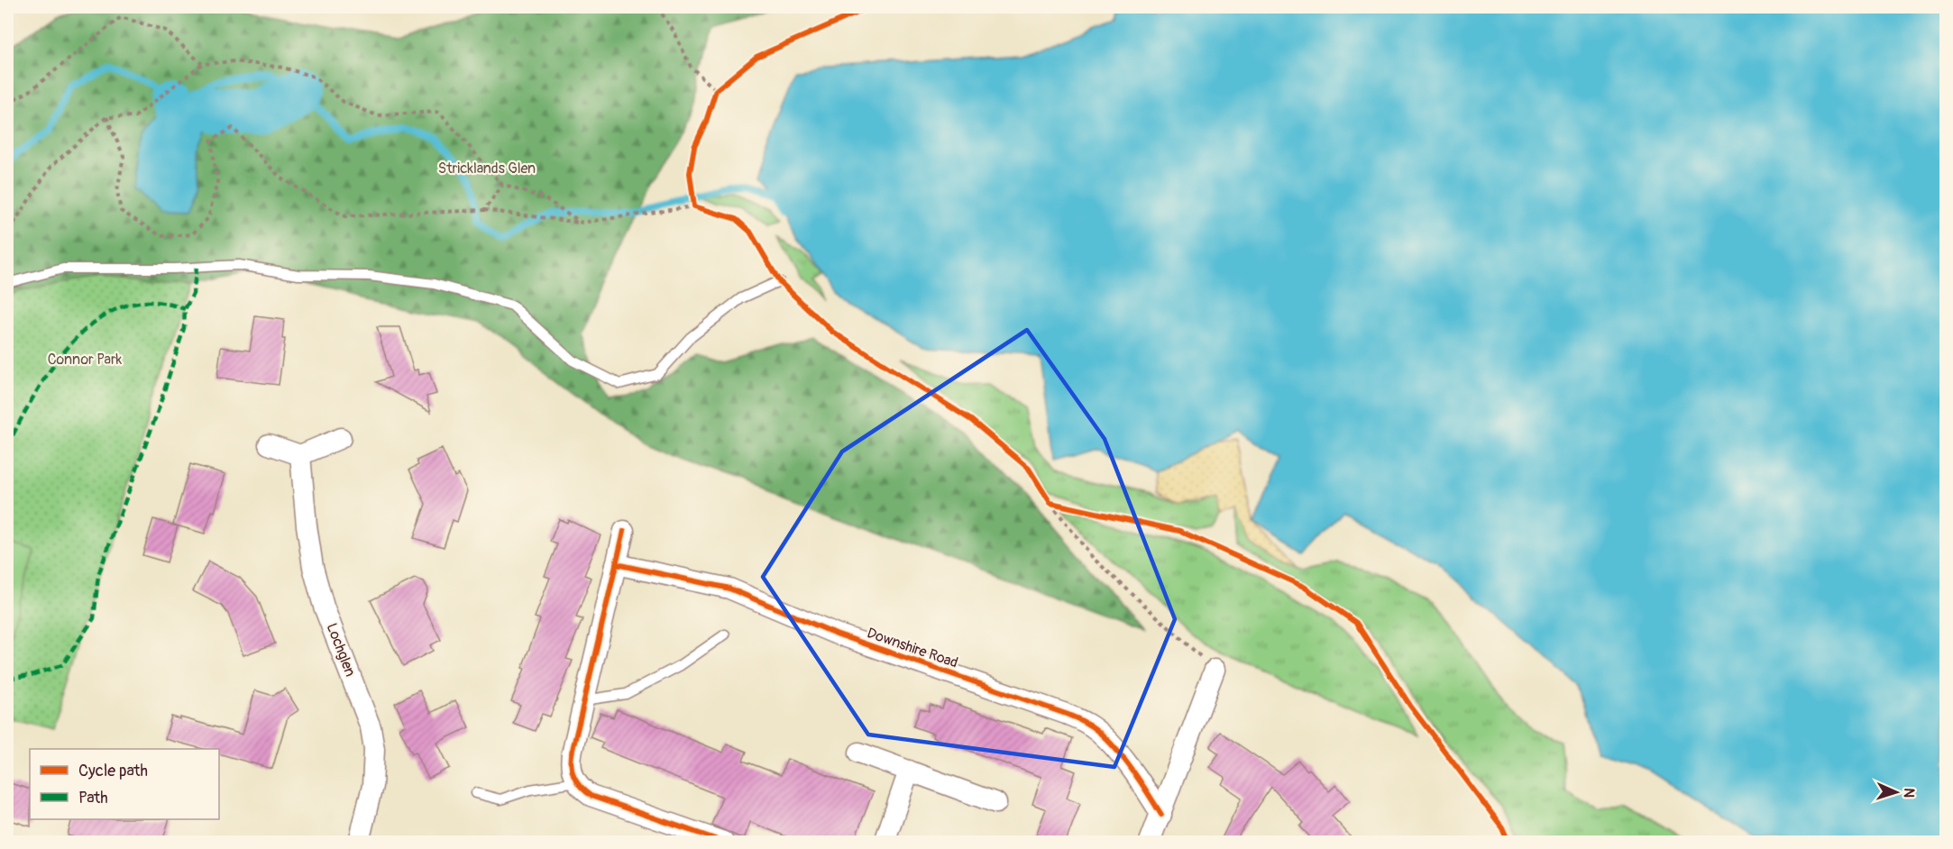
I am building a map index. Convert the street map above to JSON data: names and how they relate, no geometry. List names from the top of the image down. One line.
{"streets":{"street":["Downshire Road","Lochglen"]},"parks":["Stricklands Glen","Connor Park"],"legend":["Cycle path","Path"],"north":"right"}
